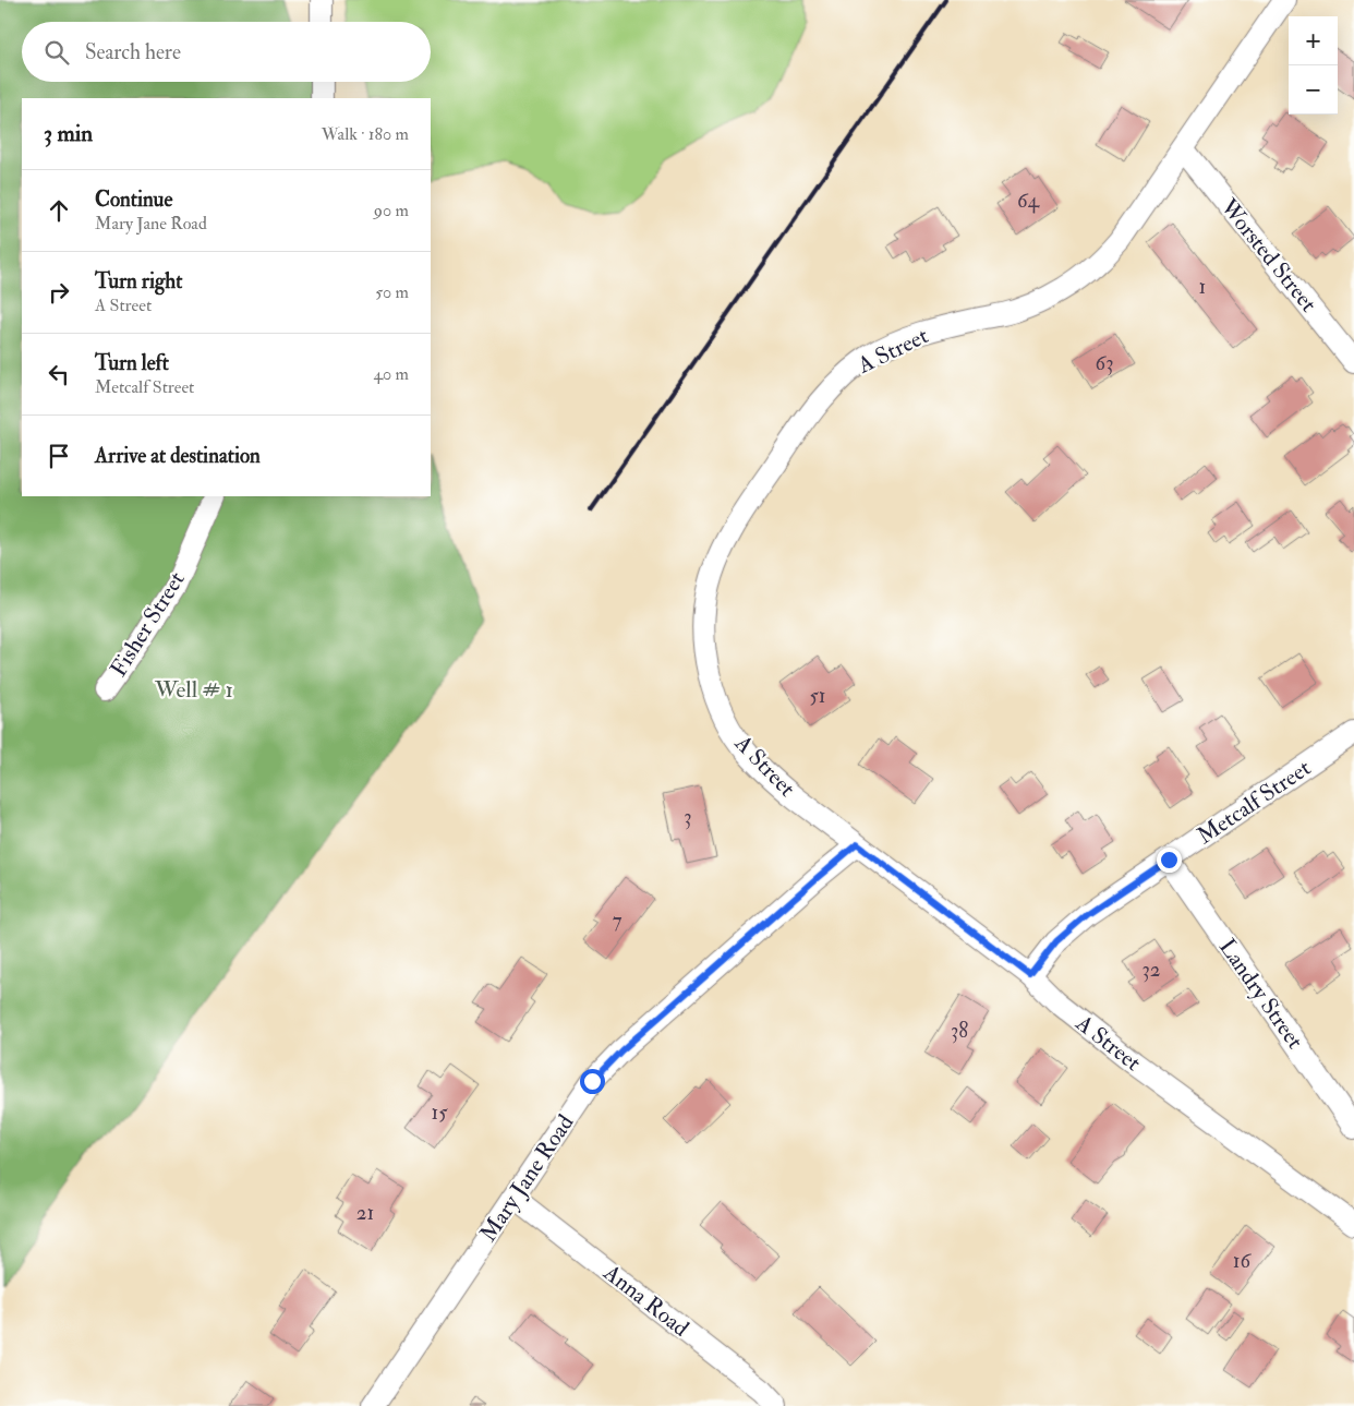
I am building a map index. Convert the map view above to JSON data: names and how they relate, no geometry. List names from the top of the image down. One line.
{"streets":{"street":["Worsted Street","A Street","Fisher Street","Metcalf Street","Landry Street","Mary Jane Road","Anna Road"]},"crossings":[["Worsted Street","A Street"],["A Street","Metcalf Street"],["A Street","Mary Jane Road"],["Metcalf Street","Landry Street"],["Mary Jane Road","Anna Road"]],"parks":["Well # 1"],"house_numbers":["64","1","63","51","3","7","32","38","15","21","16"],"page":{"map_buttons":["+","−"],"search":"Search here","heading":["3 min","Walk · 180 m"],"list":[["Continue","Mary Jane Road","90 m"],["Turn right","A Street","50 m"],["Turn left","Metcalf Street","40 m"],"Arrive at destination"]}}
